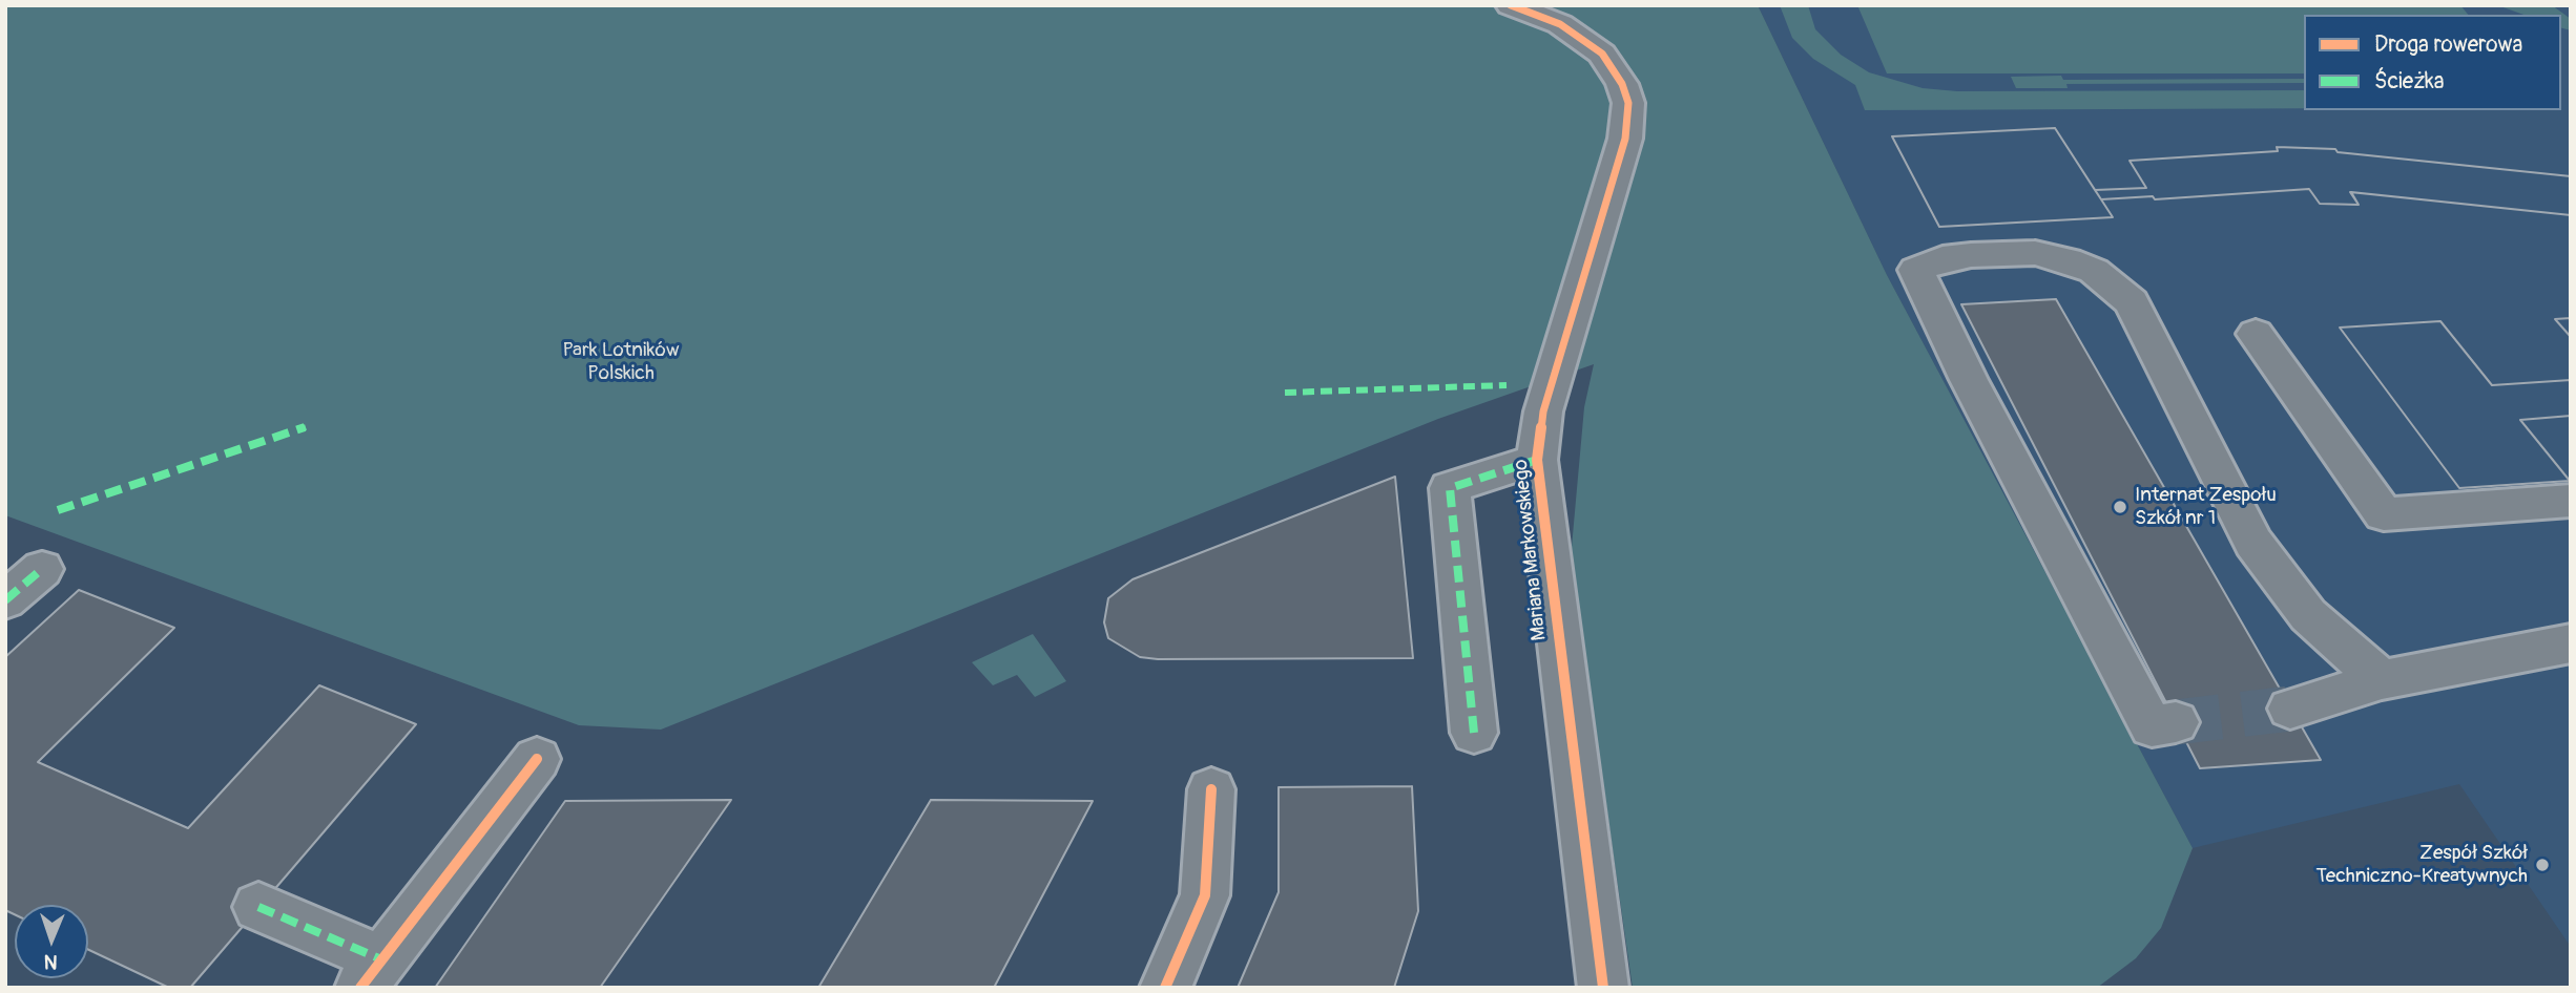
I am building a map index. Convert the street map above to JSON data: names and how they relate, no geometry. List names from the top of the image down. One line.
{"streets":{"street":["Mariana Markowskiego"]},"parks":["Park Lotników Polskich"],"places":["Internat Zespołu Szkół nr 1","Zespół Szkół Techniczno-Kreatywnych"],"legend":["Droga rowerowa","Ścieżka"],"north":"bottom"}
